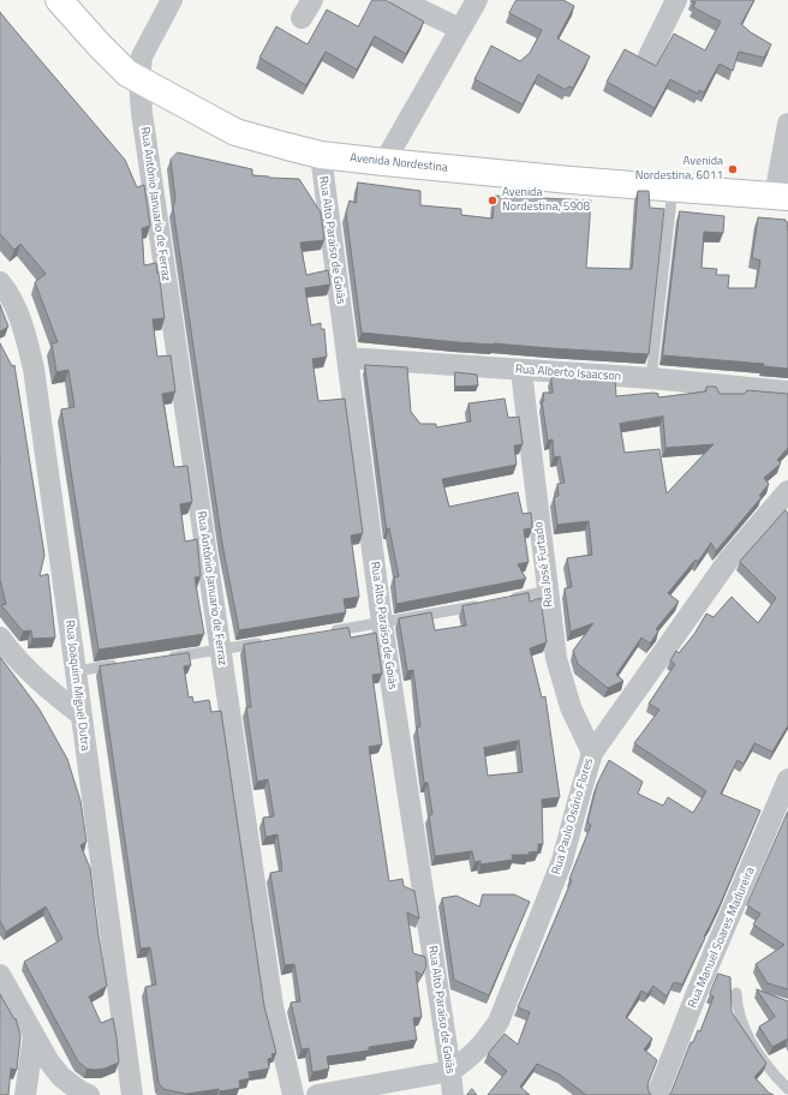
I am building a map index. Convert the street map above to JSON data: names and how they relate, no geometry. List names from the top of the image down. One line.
{"streets":{"main road":["Avenida Nordestina"],"street":["Rua Antônio Januario de Ferraz","Rua Alto Paraíso de Goiás","Rua Alberto Isaacson","Rua José Furtado","Rua Joaquim Miguel Dutra","Rua Paulo Osório Flores","Rua Manuel Soares Madureira"]},"crossings":[["Avenida Nordestina","Rua Antônio Januario de Ferraz"],["Avenida Nordestina","Rua Alto Paraíso de Goiás"],["Rua Alto Paraíso de Goiás","Rua Alberto Isaacson"],["Rua Alto Paraíso de Goiás","Rua Paulo Osório Flores"],["Rua Alberto Isaacson","Rua José Furtado"],["Rua José Furtado","Rua Paulo Osório Flores"]],"places":["Avenida Nordestina, 6011","Avenida Nordestina, 5908"]}
